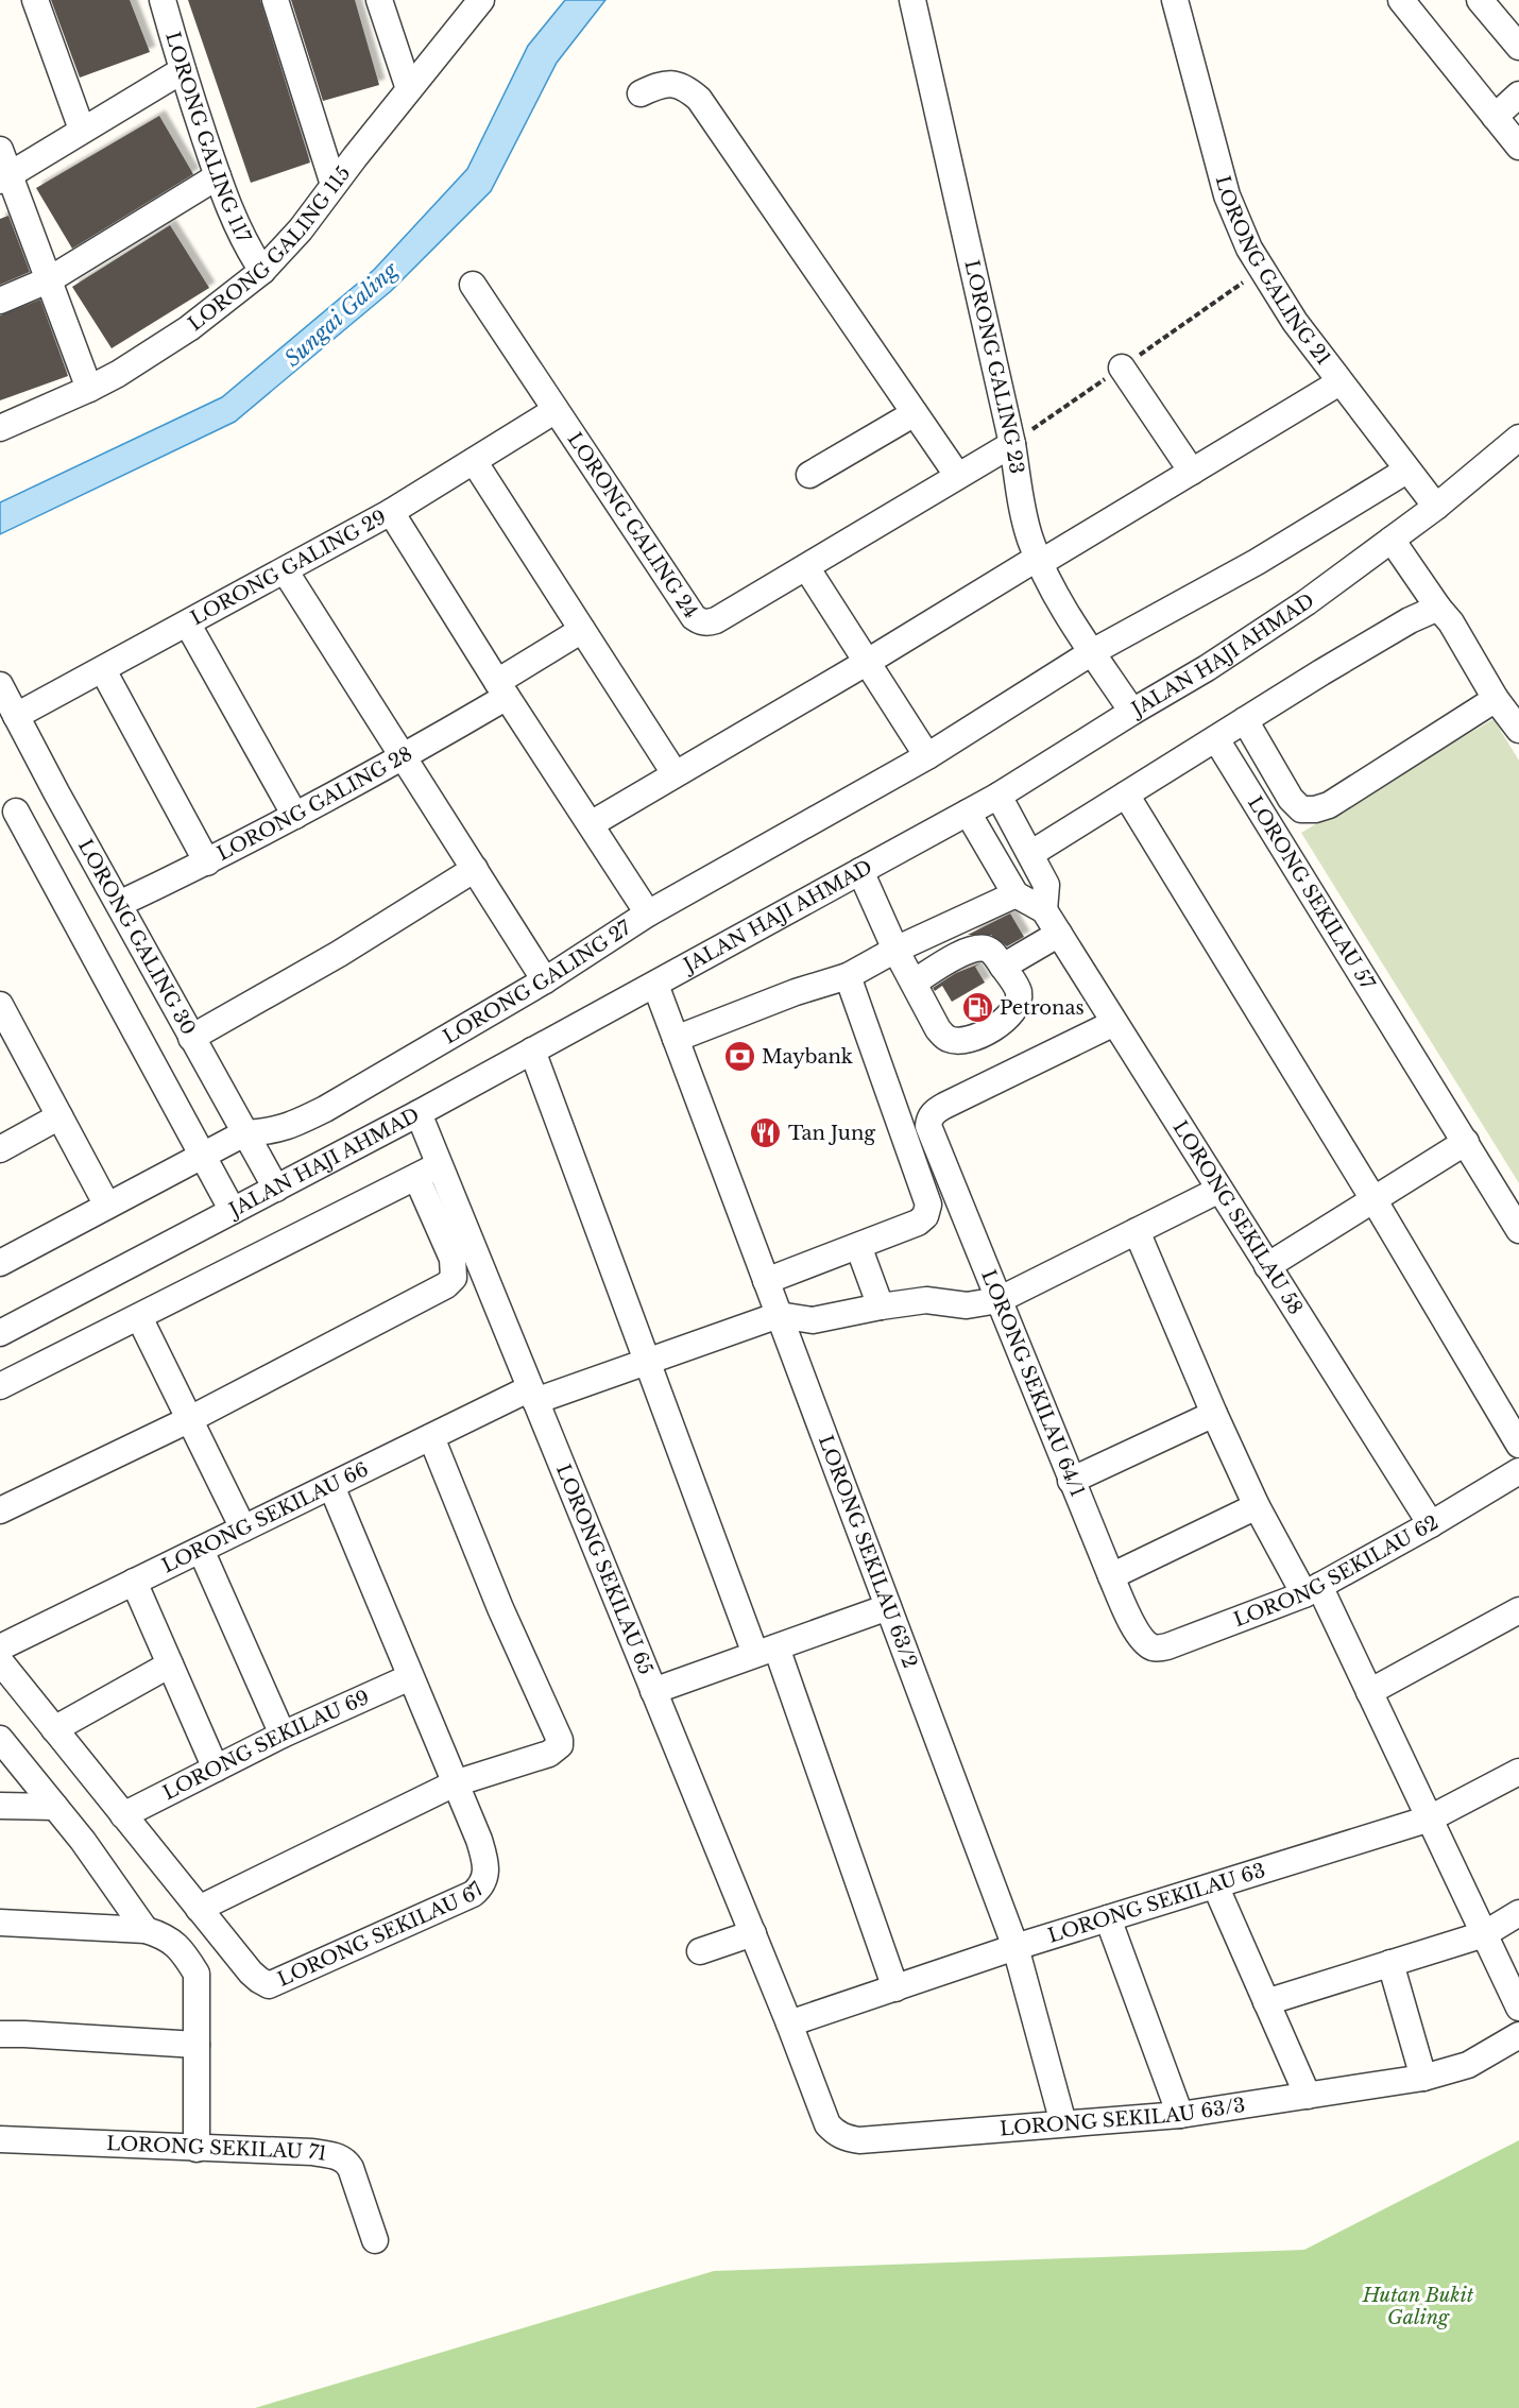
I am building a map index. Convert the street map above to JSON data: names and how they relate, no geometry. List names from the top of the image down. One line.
{"streets":{"street":["LORONG GALING 117","LORONG GALING 115","LORONG GALING 21","LORONG GALING 23","LORONG GALING 24","LORONG GALING 29","JALAN HAJI AHMAD","LORONG GALING 28","LORONG SEKILAU 57","LORONG GALING 30","LORONG GALING 27","LORONG SEKILAU 58","LORONG SEKILAU 64/1","LORONG SEKILAU 66","LORONG SEKILAU 63/2","LORONG SEKILAU 65","LORONG SEKILAU 62","LORONG SEKILAU 69","LORONG SEKILAU 63","LORONG SEKILAU 67","LORONG SEKILAU 63/3","LORONG SEKILAU 71"]},"crossings":[["LORONG GALING 117","LORONG GALING 115"],["LORONG GALING 21","JALAN HAJI AHMAD"],["LORONG GALING 23","LORONG GALING 24"],["LORONG GALING 23","JALAN HAJI AHMAD"],["LORONG GALING 24","LORONG GALING 29"],["LORONG GALING 29","LORONG GALING 30"],["LORONG GALING 29","LORONG GALING 27"],["JALAN HAJI AHMAD","LORONG GALING 30"],["JALAN HAJI AHMAD","LORONG SEKILAU 63/2"],["JALAN HAJI AHMAD","LORONG SEKILAU 65"],["LORONG GALING 28","LORONG GALING 30"],["LORONG GALING 28","LORONG GALING 27"],["LORONG GALING 30","LORONG GALING 27"],["LORONG SEKILAU 58","LORONG SEKILAU 64/1"],["LORONG SEKILAU 58","LORONG SEKILAU 62"],["LORONG SEKILAU 64/1","LORONG SEKILAU 62"],["LORONG SEKILAU 66","LORONG SEKILAU 63/2"],["LORONG SEKILAU 66","LORONG SEKILAU 65"],["LORONG SEKILAU 66","LORONG SEKILAU 67"],["LORONG SEKILAU 63/2","LORONG SEKILAU 63"],["LORONG SEKILAU 63/2","LORONG SEKILAU 63/3"],["LORONG SEKILAU 65","LORONG SEKILAU 63"],["LORONG SEKILAU 65","LORONG SEKILAU 63/3"],["LORONG SEKILAU 69","LORONG SEKILAU 67"],["LORONG SEKILAU 63","LORONG SEKILAU 63/3"]],"water":["Sungai Galing"],"parks":["Hutan Bukit Galing"],"places":{"fuel station":["Petronas"],"bank":["Maybank"],"restaurant":["Tan Jung"]}}
